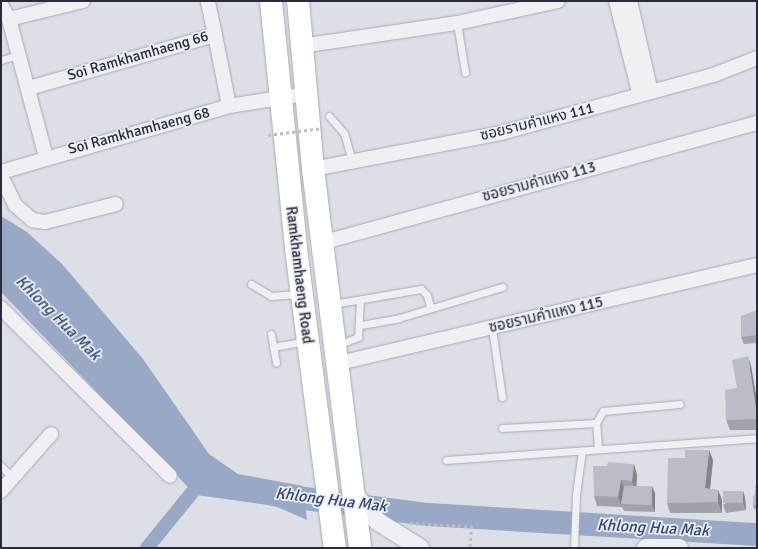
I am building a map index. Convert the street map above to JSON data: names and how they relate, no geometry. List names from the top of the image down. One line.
{"streets":{"main road":["Ramkhamhaeng Road"],"street":["Soi Ramkhamhaeng 66","ซอยรามคำแหง 111","Soi Ramkhamhaeng 68","ซอยรามคำแหง 113","ซอยรามคำแหง 115"]},"crossings":[["ซอยรามคำแหง 111","Ramkhamhaeng Road"],["Soi Ramkhamhaeng 68","Ramkhamhaeng Road"],["ซอยรามคำแหง 113","Ramkhamhaeng Road"],["Ramkhamhaeng Road","ซอยรามคำแหง 115"]],"water":["Khlong Hua Mak"]}
